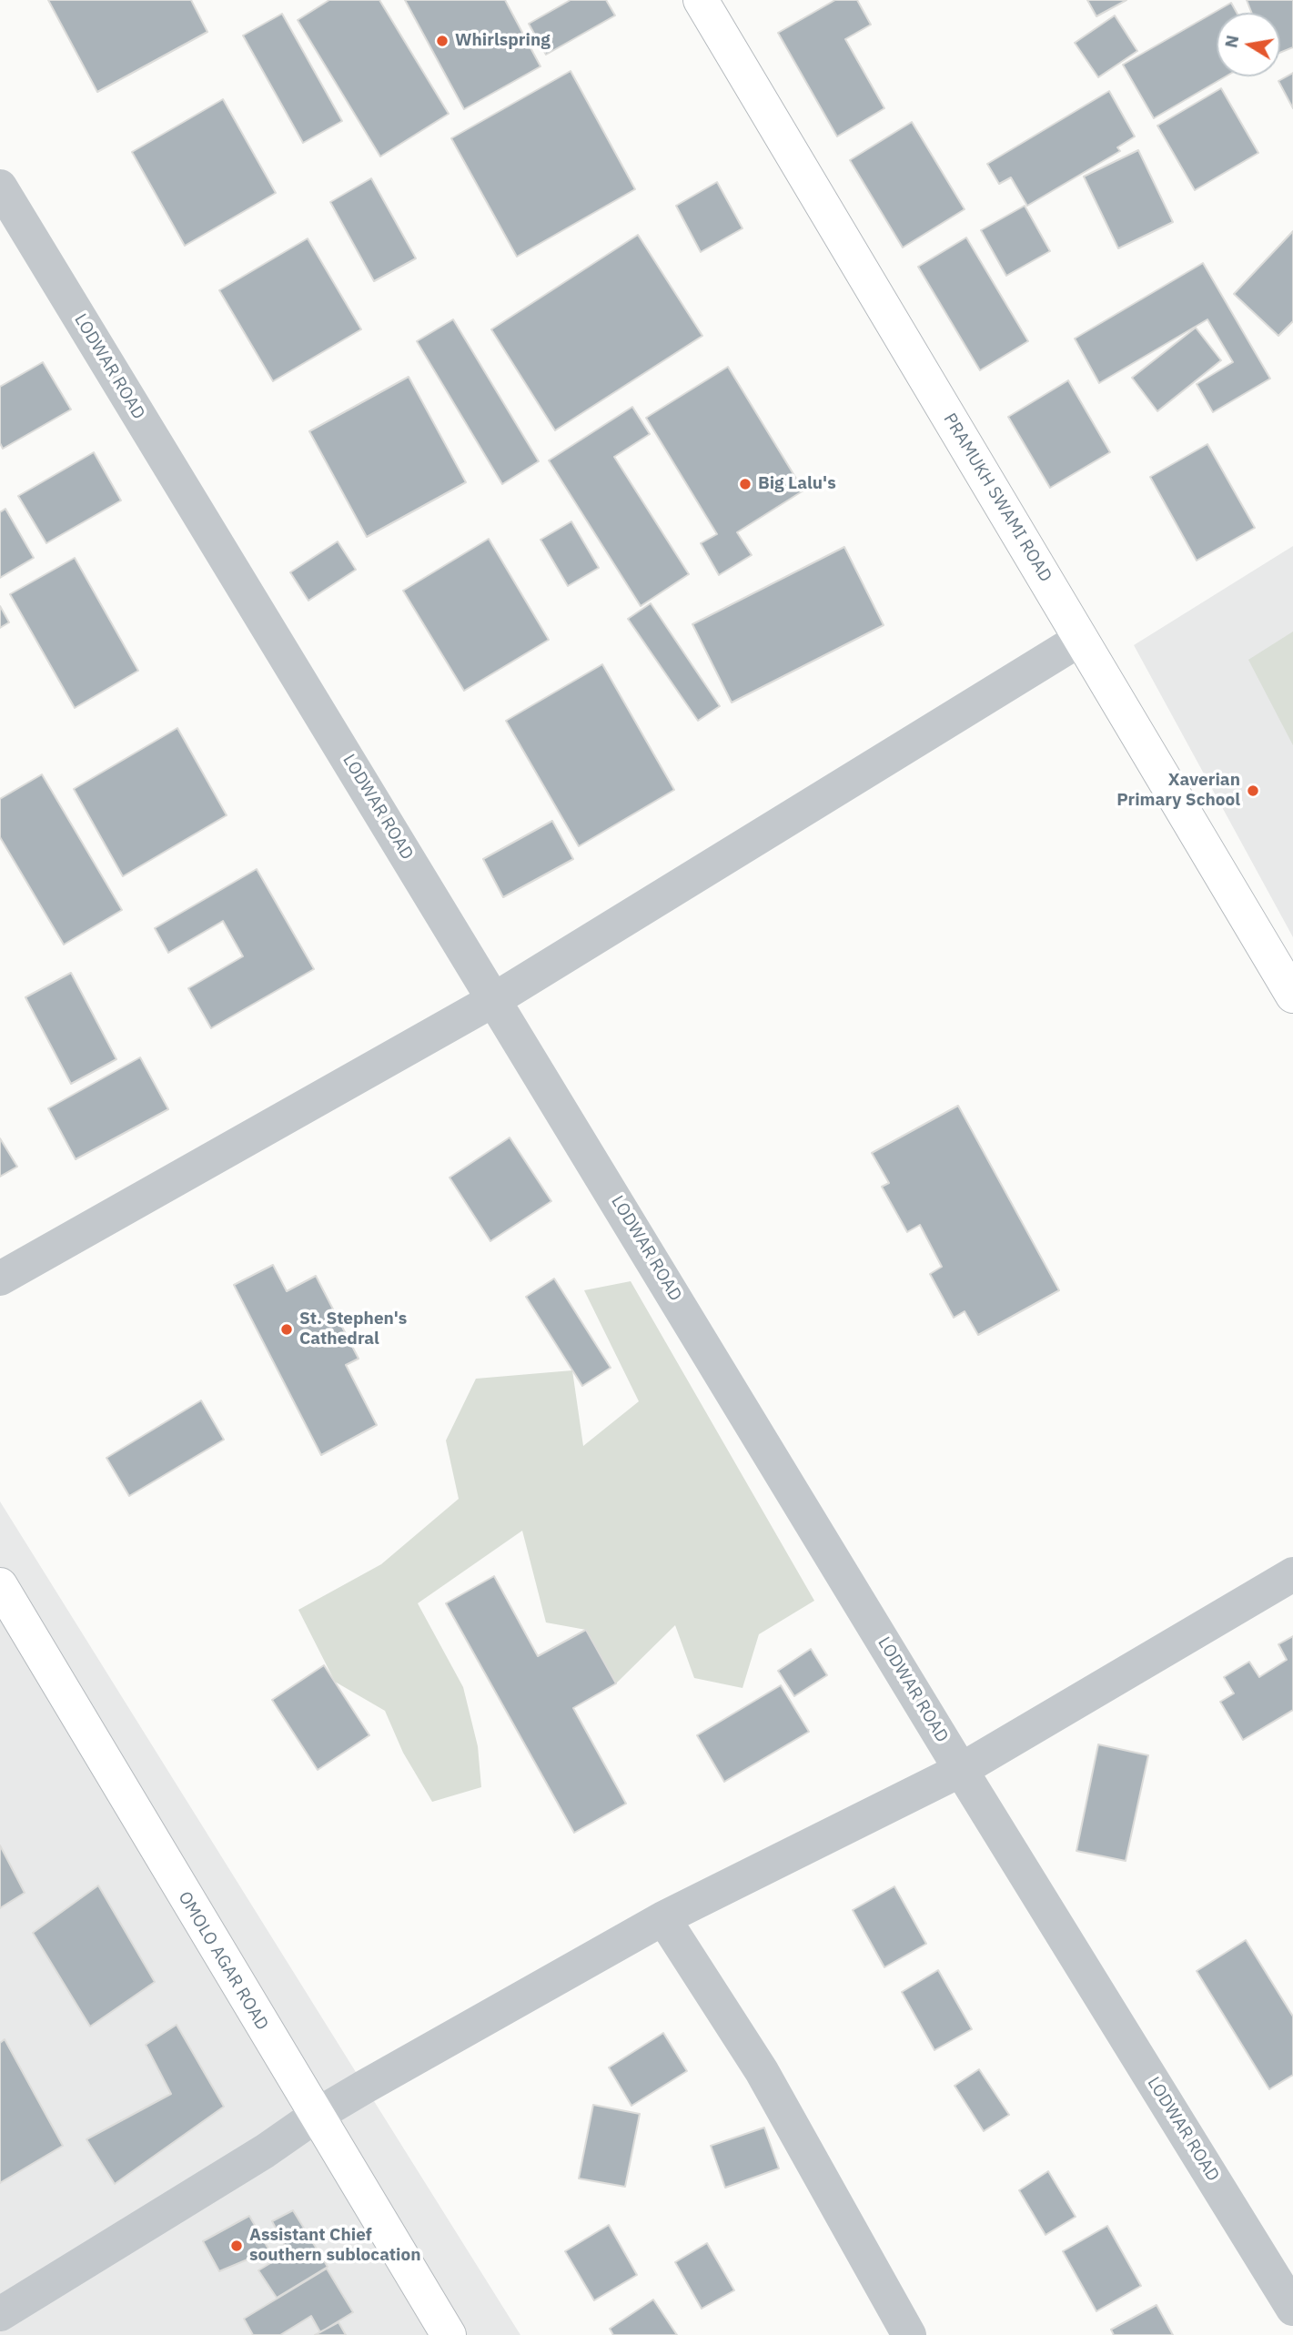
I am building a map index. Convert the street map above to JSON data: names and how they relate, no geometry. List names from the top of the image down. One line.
{"streets":{"main road":["PRAMUKH SWAMI ROAD","OMOLO AGAR ROAD"],"street":["LODWAR ROAD"]},"places":["Whirlspring","Big Lalu's","Xaverian Primary School","St. Stephen's Cathedral","Assistant Chief southern sublocation"],"north":"left"}
